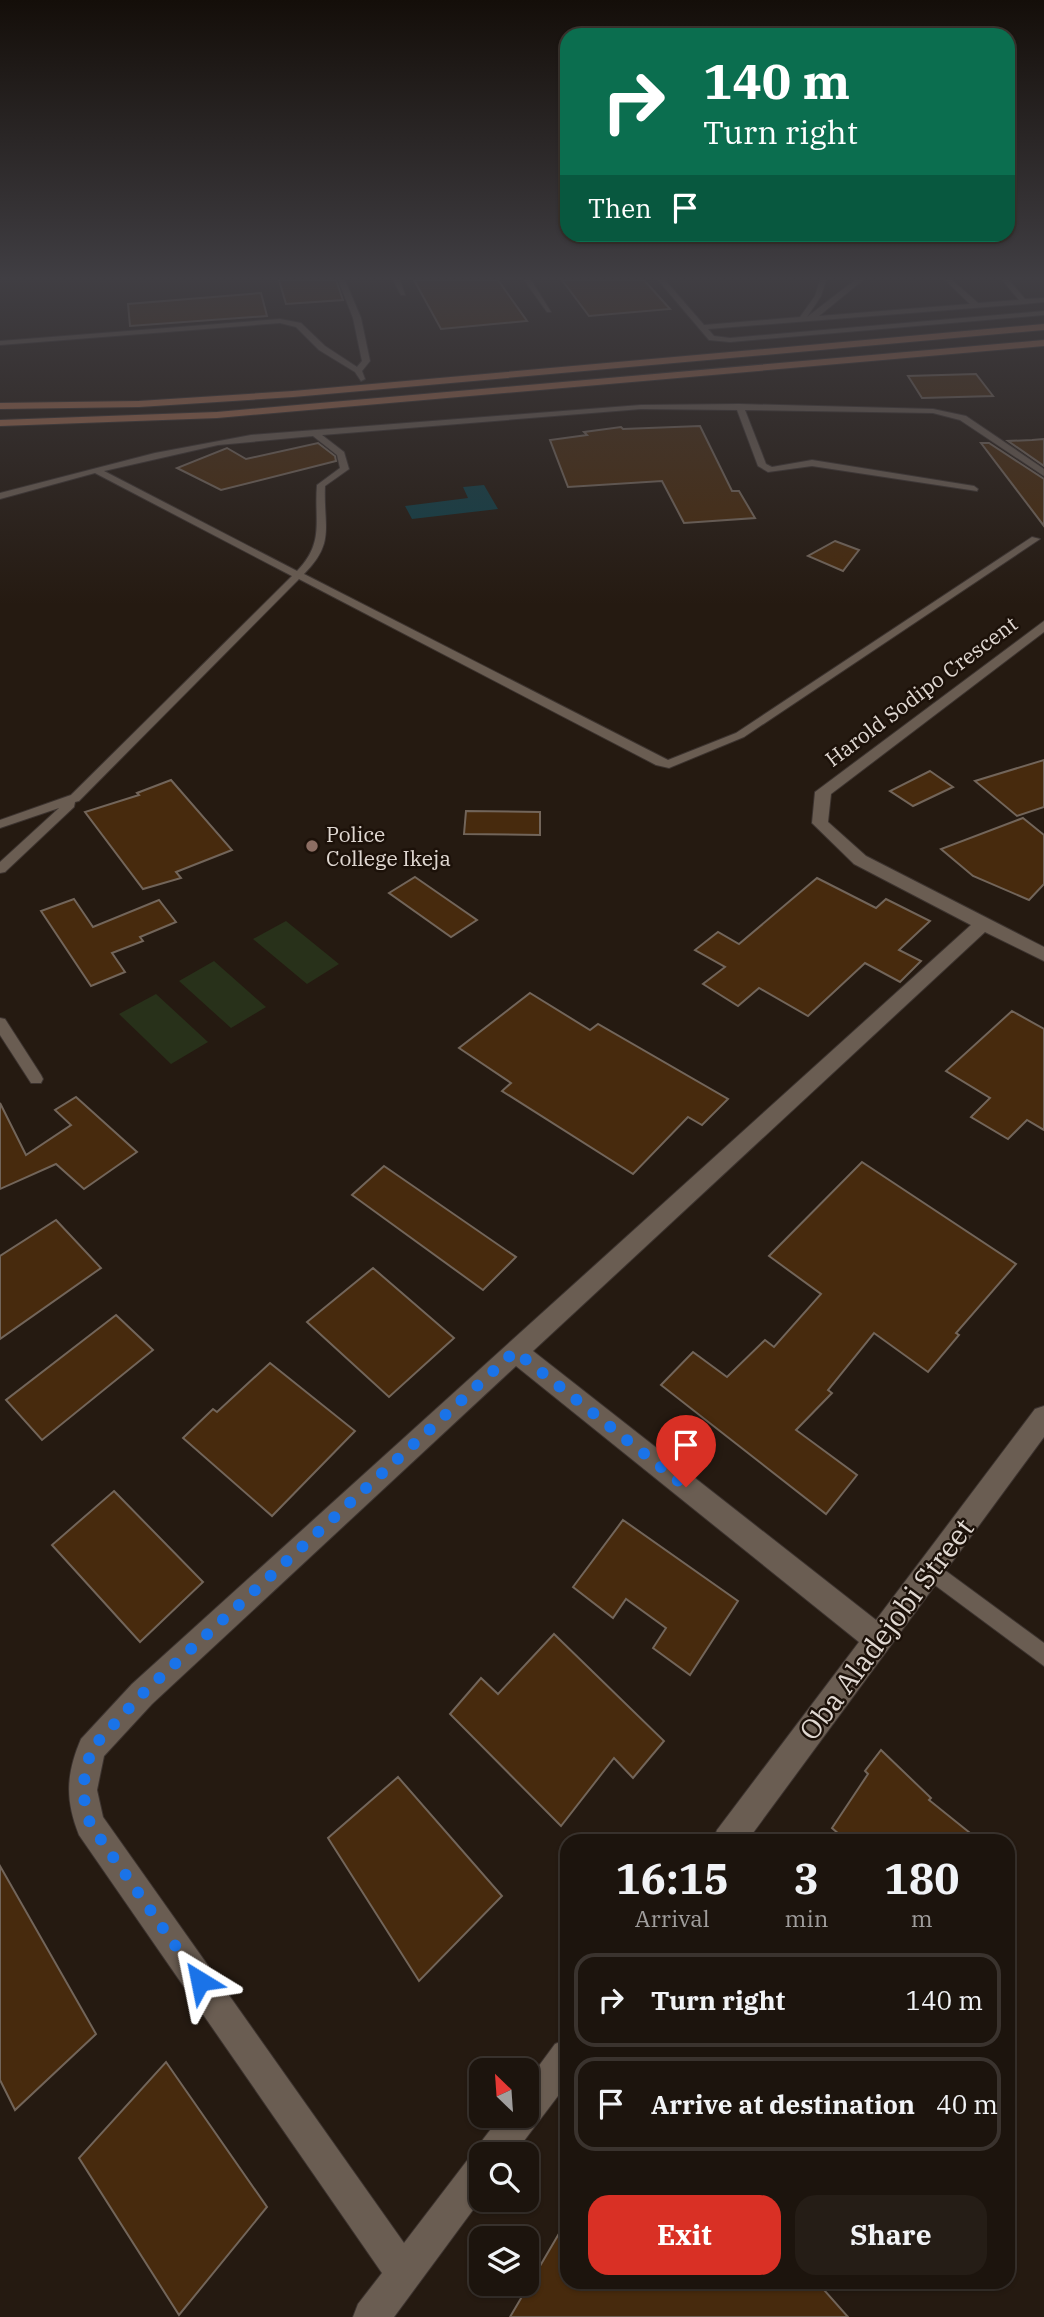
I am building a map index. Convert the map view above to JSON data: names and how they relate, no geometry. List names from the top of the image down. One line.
{"streets":{"street":["Harold Sodipo Crescent","Oba Aladejobi Street"]},"places":["Police College Ikeja"],"north":"top left","page":{"turn":["140 m","Turn right"],"then":"Then","eta":["16:15","Arrival","3","min","180","m"],"list":[{"name":"Turn right","value":"140 m"},{"name":"Arrive at destination","value":"40 m"}],"buttons":["Exit","Share"]}}
